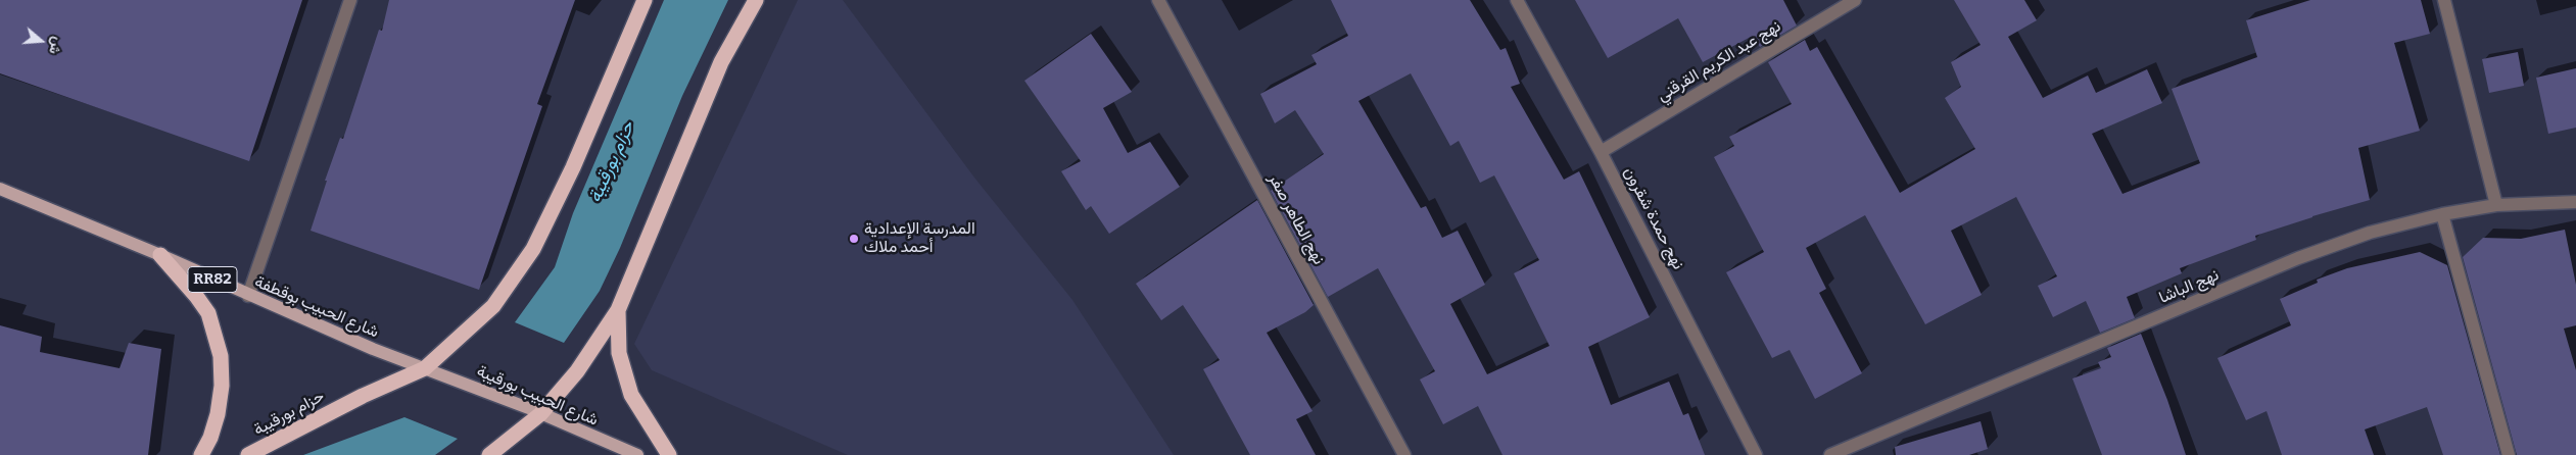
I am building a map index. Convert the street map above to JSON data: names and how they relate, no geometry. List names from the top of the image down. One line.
{"streets":{"highway":["حزام بورقيبة"],"main road":["RR82","شارع الحبيب بوقطفة","شارع الحبيب بورقيبة"],"street":["نهج عبد الكريم القرقني","نهج حمدة شقرون","نهج الطاهر صفر","نهج الباشا"]},"crossings":[["نهج عبد الكريم القرقني","نهج حمدة شقرون"],["شارع الحبيب بوقطفة","شارع الحبيب بورقيبة"],["شارع الحبيب بوقطفة","حزام بورقيبة"],["شارع الحبيب بورقيبة","حزام بورقيبة"]],"water":["حزام بورقيبة"],"places":["المدرسة الإعدادية أحمد ملاك"],"north":"right"}
